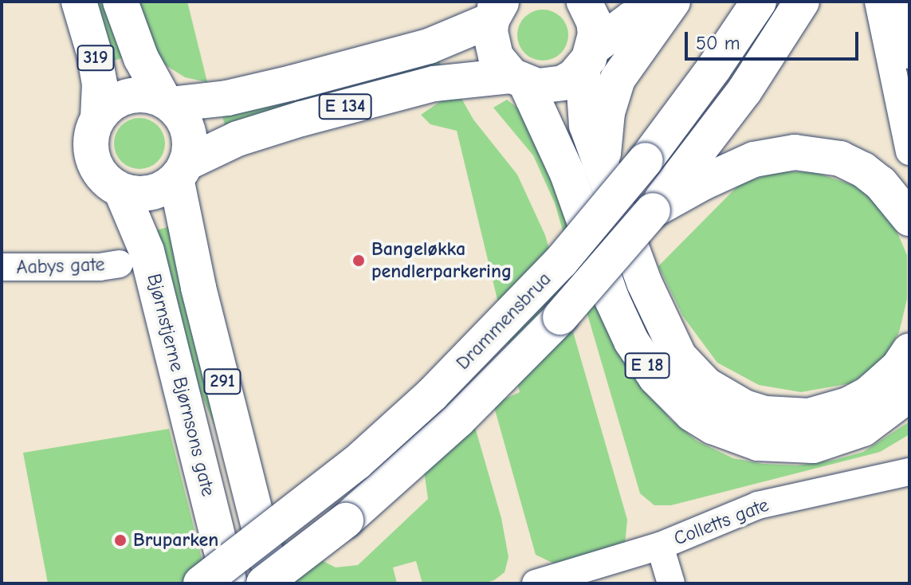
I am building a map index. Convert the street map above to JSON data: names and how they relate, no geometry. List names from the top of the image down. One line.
{"streets":{"main road":["319","E 134","Drammensbrua","E 18","291","Bjørnstjerne Bjørnsons gate"],"street":["Aabys gate","Colletts gate"]},"crossings":[["319","E 134"],["319","291"],["319","Bjørnstjerne Bjørnsons gate"],["E 134","E 18"],["E 134","291"],["E 134","Bjørnstjerne Bjørnsons gate"],["291","Bjørnstjerne Bjørnsons gate"]],"places":["Bangeløkka pendlerparkering","Bruparken"],"scale_bar":"50 m"}
